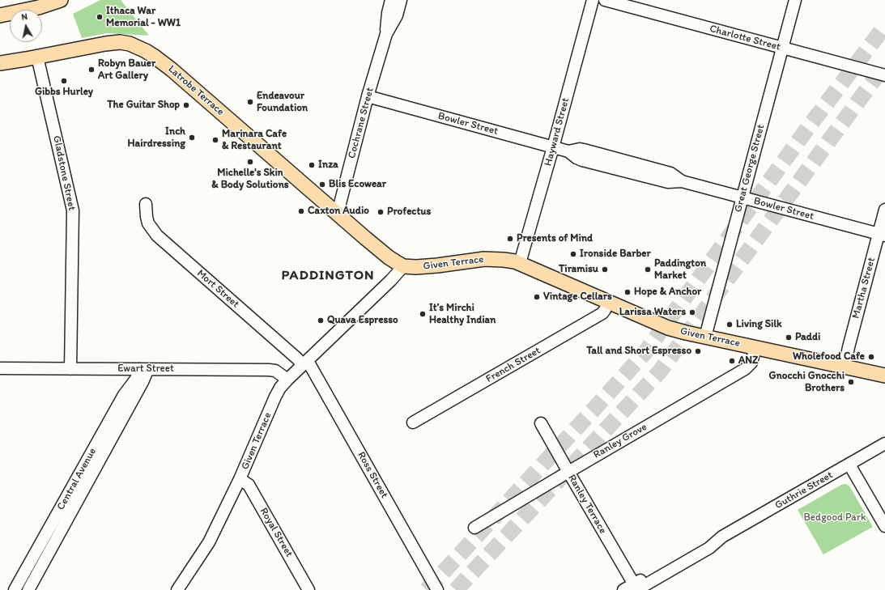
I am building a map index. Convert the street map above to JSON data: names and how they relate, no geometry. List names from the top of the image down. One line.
{"streets":{"main road":["Latrobe Terrace","Given Terrace"],"street":["Charlotte Street","Cochrane Street","Bowler Street","Hayward Street","Great George Street","Gladstone Street","Martha Street","Mort Street","French Street","Ewart Street","Ranley Grove","Ross Street","Central Avenue","Guthrie Street","Ranley Terrace","Royal Street"]},"crossings":[["Charlotte Street","Great George Street"],["Latrobe Terrace","Cochrane Street"],["Latrobe Terrace","Gladstone Street"],["Latrobe Terrace","Given Terrace"],["Cochrane Street","Bowler Street"],["Bowler Street","Hayward Street"],["Bowler Street","Great George Street"],["Bowler Street","Martha Street"],["Hayward Street","Given Terrace"],["Great George Street","Given Terrace"],["Gladstone Street","Ewart Street"],["Given Terrace","Martha Street"],["Given Terrace","Mort Street"],["Given Terrace","French Street"],["Given Terrace","Ewart Street"],["Given Terrace","Ranley Grove"],["Given Terrace","Ross Street"],["Given Terrace","Royal Street"],["Mort Street","Ross Street"],["Ewart Street","Central Avenue"],["Ranley Grove","Ranley Terrace"],["Guthrie Street","Ranley Terrace"]],"districts":["PADDINGTON"],"parks":["Bedgood Park"],"places":["Ithaca War Memorial - WW1","Robyn Bauer Art Gallery","Gibbs Hurley","Endeavour Foundation","The Guitar Shop","Inch Hairdressing","Marinara Cafe & Restaurant","Michelle's Skin & Body Solutions","Inza","Blis Ecowear","Caxton Audio","Profectus","Presents of Mind","Ironside Barber","Tiramisu","Paddington Market","Hope & Anchor","Vintage Cellars","Larissa Waters","It’s Mirchi Healthy Indian","Quava Espresso","Living Silk","Paddi","Tall and Short Espresso","Wholefood Cafe","ANZ","Gnocchi Gnocchi Brothers"],"north":"top"}
